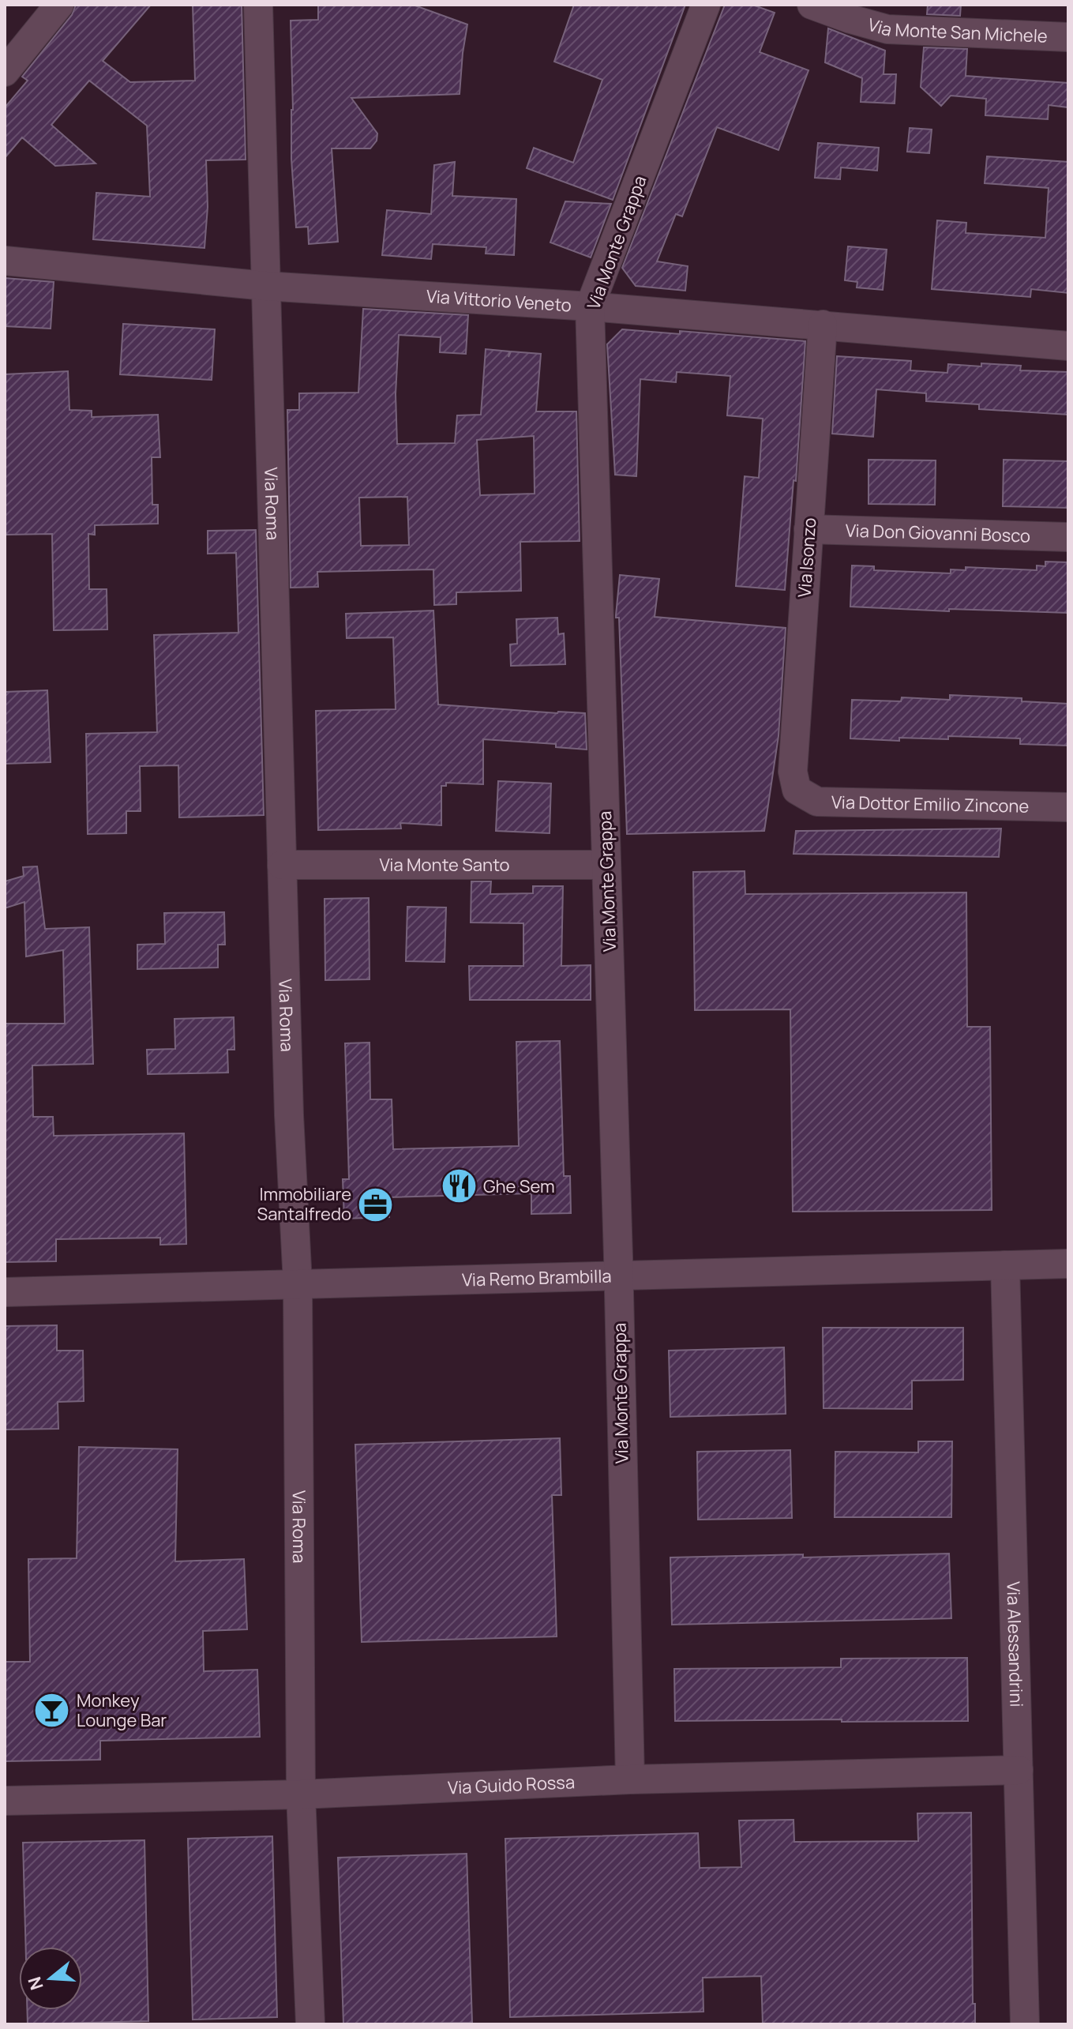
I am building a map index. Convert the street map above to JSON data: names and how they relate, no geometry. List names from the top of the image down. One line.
{"streets":{"street":["Via Monte San Michele","Via Monte Grappa","Via Vittorio Veneto","Via Roma","Via Don Giovanni Bosco","Via Isonzo","Via Dottor Emilio Zincone","Via Monte Santo","Via Remo Brambilla","Via Alessandrini","Via Guido Rossa"]},"crossings":[["Via Monte Grappa","Via Vittorio Veneto"],["Via Monte Grappa","Via Monte Santo"],["Via Monte Grappa","Via Remo Brambilla"],["Via Monte Grappa","Via Guido Rossa"],["Via Vittorio Veneto","Via Roma"],["Via Vittorio Veneto","Via Isonzo"],["Via Roma","Via Monte Santo"],["Via Roma","Via Remo Brambilla"],["Via Roma","Via Guido Rossa"],["Via Don Giovanni Bosco","Via Isonzo"],["Via Isonzo","Via Dottor Emilio Zincone"],["Via Remo Brambilla","Via Alessandrini"],["Via Alessandrini","Via Guido Rossa"]],"places":{"restaurant":["Ghe Sem"],"office":["Immobiliare Santalfredo"],"bar":["Monkey Lounge Bar"]},"north":"left"}
